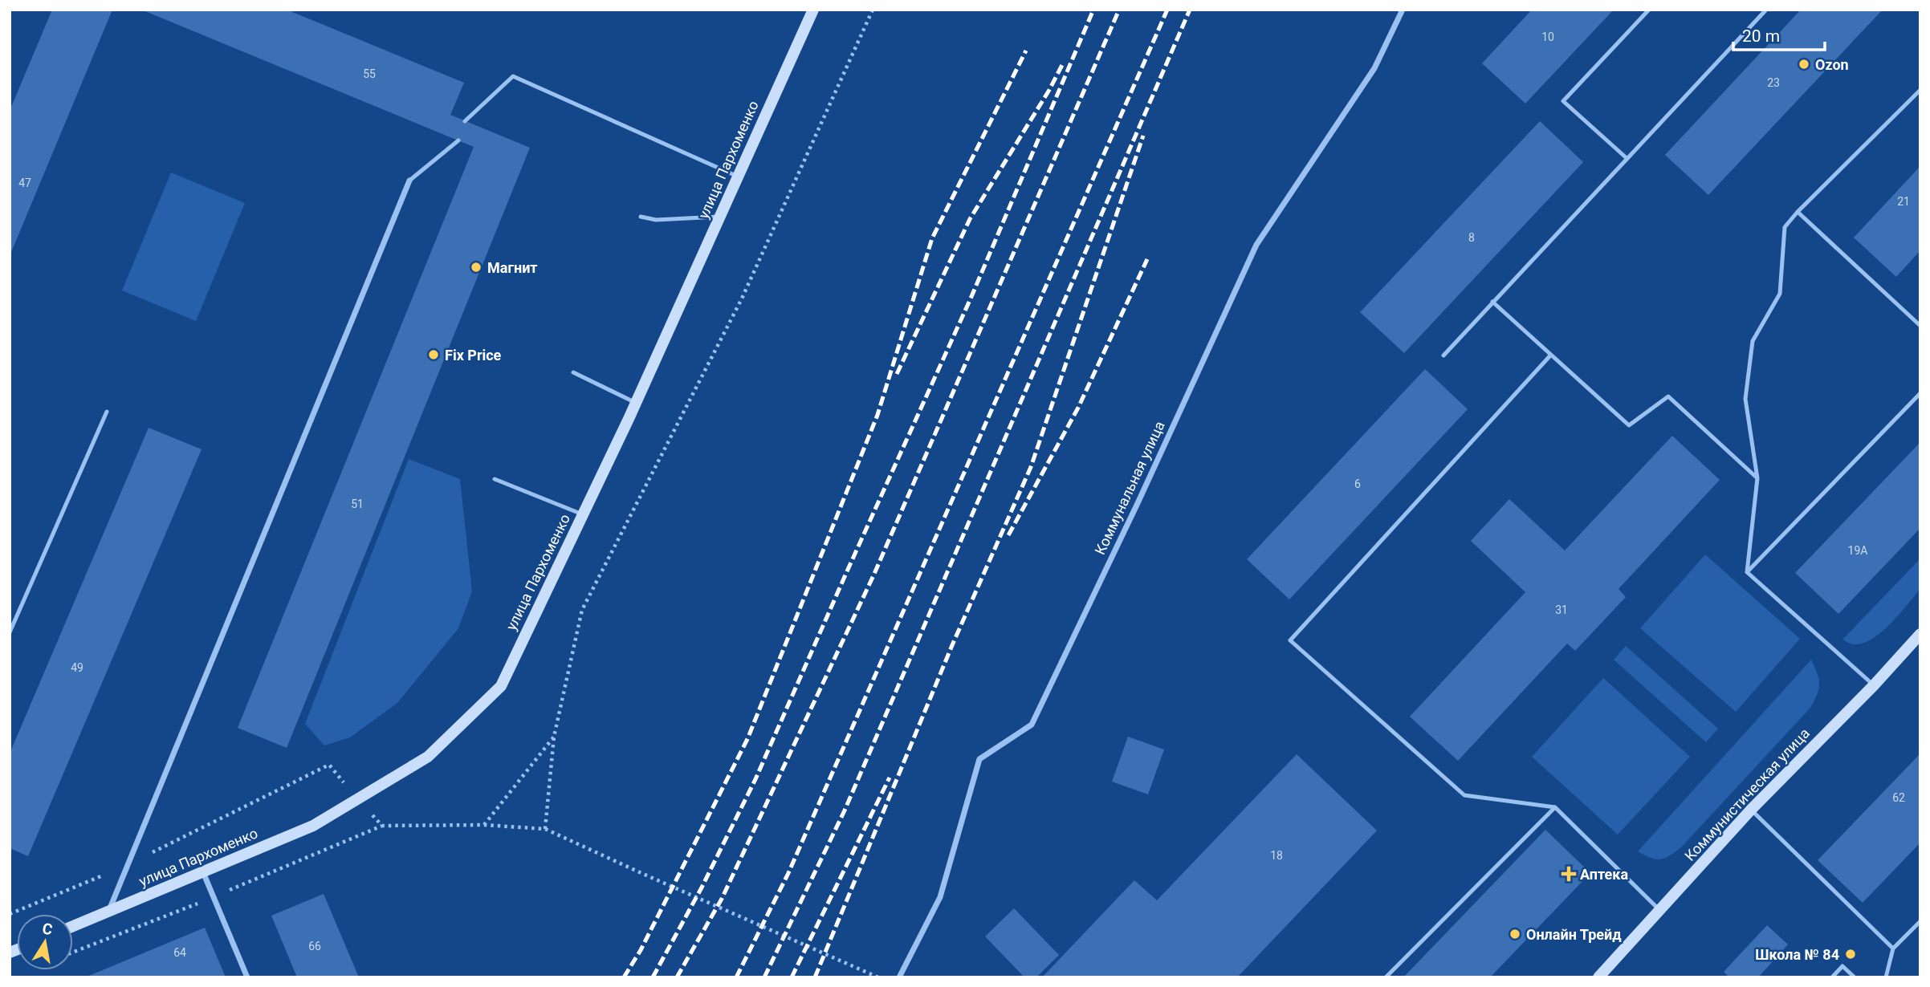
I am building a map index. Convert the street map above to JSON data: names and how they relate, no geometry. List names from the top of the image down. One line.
{"streets":{"street":["улица Пархоменко","Коммунальная улица","Коммунистическая улица"]},"places":{"other":["Ozon","Магнит","Fix Price","Онлайн Трейд","Школа № 84"],"health":["Аптека"]},"house_numbers":["10","55","23","47","21","8","6","51","19А","31","49","62","18","66","64"],"scale_bar":"20 m","north":"top"}
